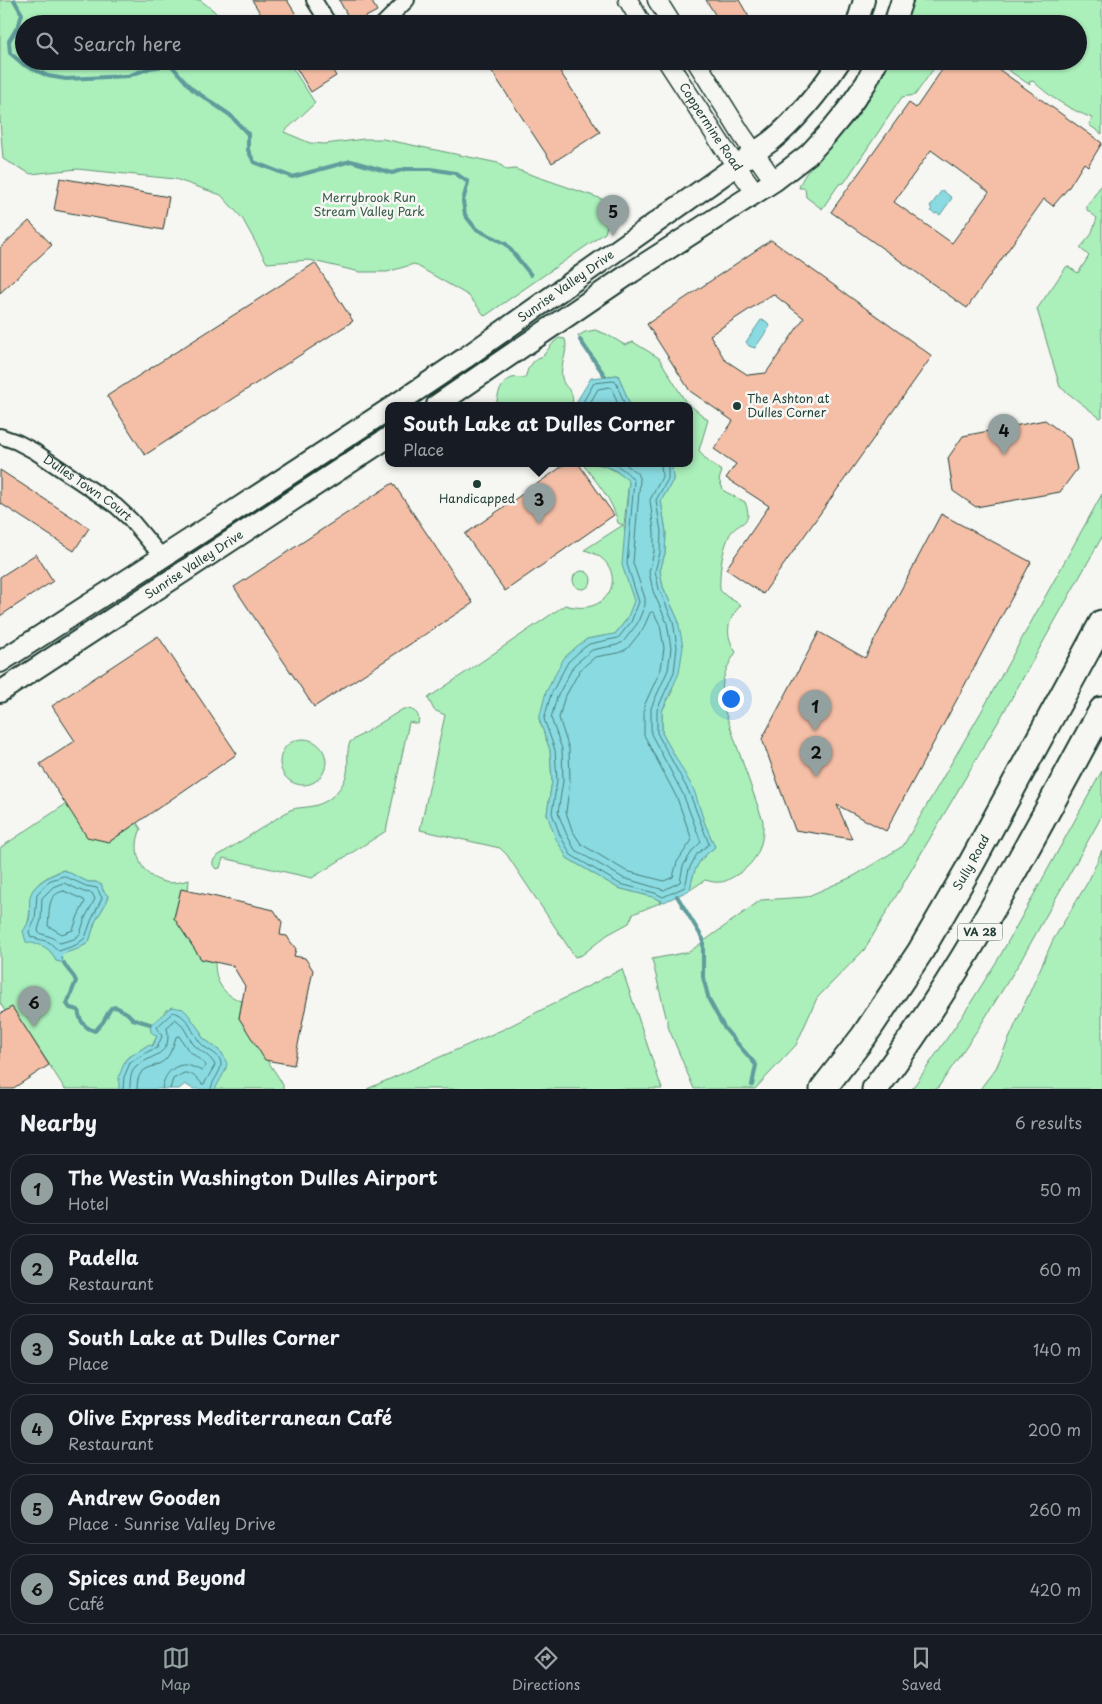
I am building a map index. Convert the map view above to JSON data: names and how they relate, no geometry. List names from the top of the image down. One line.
{"streets":{"highway":["Sully Road","VA 28"],"main road":["Sunrise Valley Drive"],"street":["Coppermine Road","Dulles Town Court"]},"crossings":[["Coppermine Road","Sunrise Valley Drive"],["Sunrise Valley Drive","Dulles Town Court"]],"parks":["Merrybrook Run Stream Valley Park"],"places":["The Ashton at Dulles Corner","Handicapped"],"page":{"search":"Search here","pins":["5","4","3","1","2","6"],"popup":["South Lake at Dulles Corner","Place"],"heading":["Nearby","6 results"],"list":[{"mark":"1","name":"The Westin Washington Dulles Airport","note":"Hotel","value":"50 m"},{"mark":"2","name":"Padella","note":"Restaurant","value":"60 m"},{"mark":"3","name":"South Lake at Dulles Corner","note":"Place","value":"140 m"},{"mark":"4","name":"Olive Express Mediterranean Café","note":"Restaurant","value":"200 m"},{"mark":"5","name":"Andrew Gooden","note":"Place · Sunrise Valley Drive","value":"260 m"},{"mark":"6","name":"Spices and Beyond","note":"Café","value":"420 m"}],"nav":["Map","Directions","Saved"]}}
